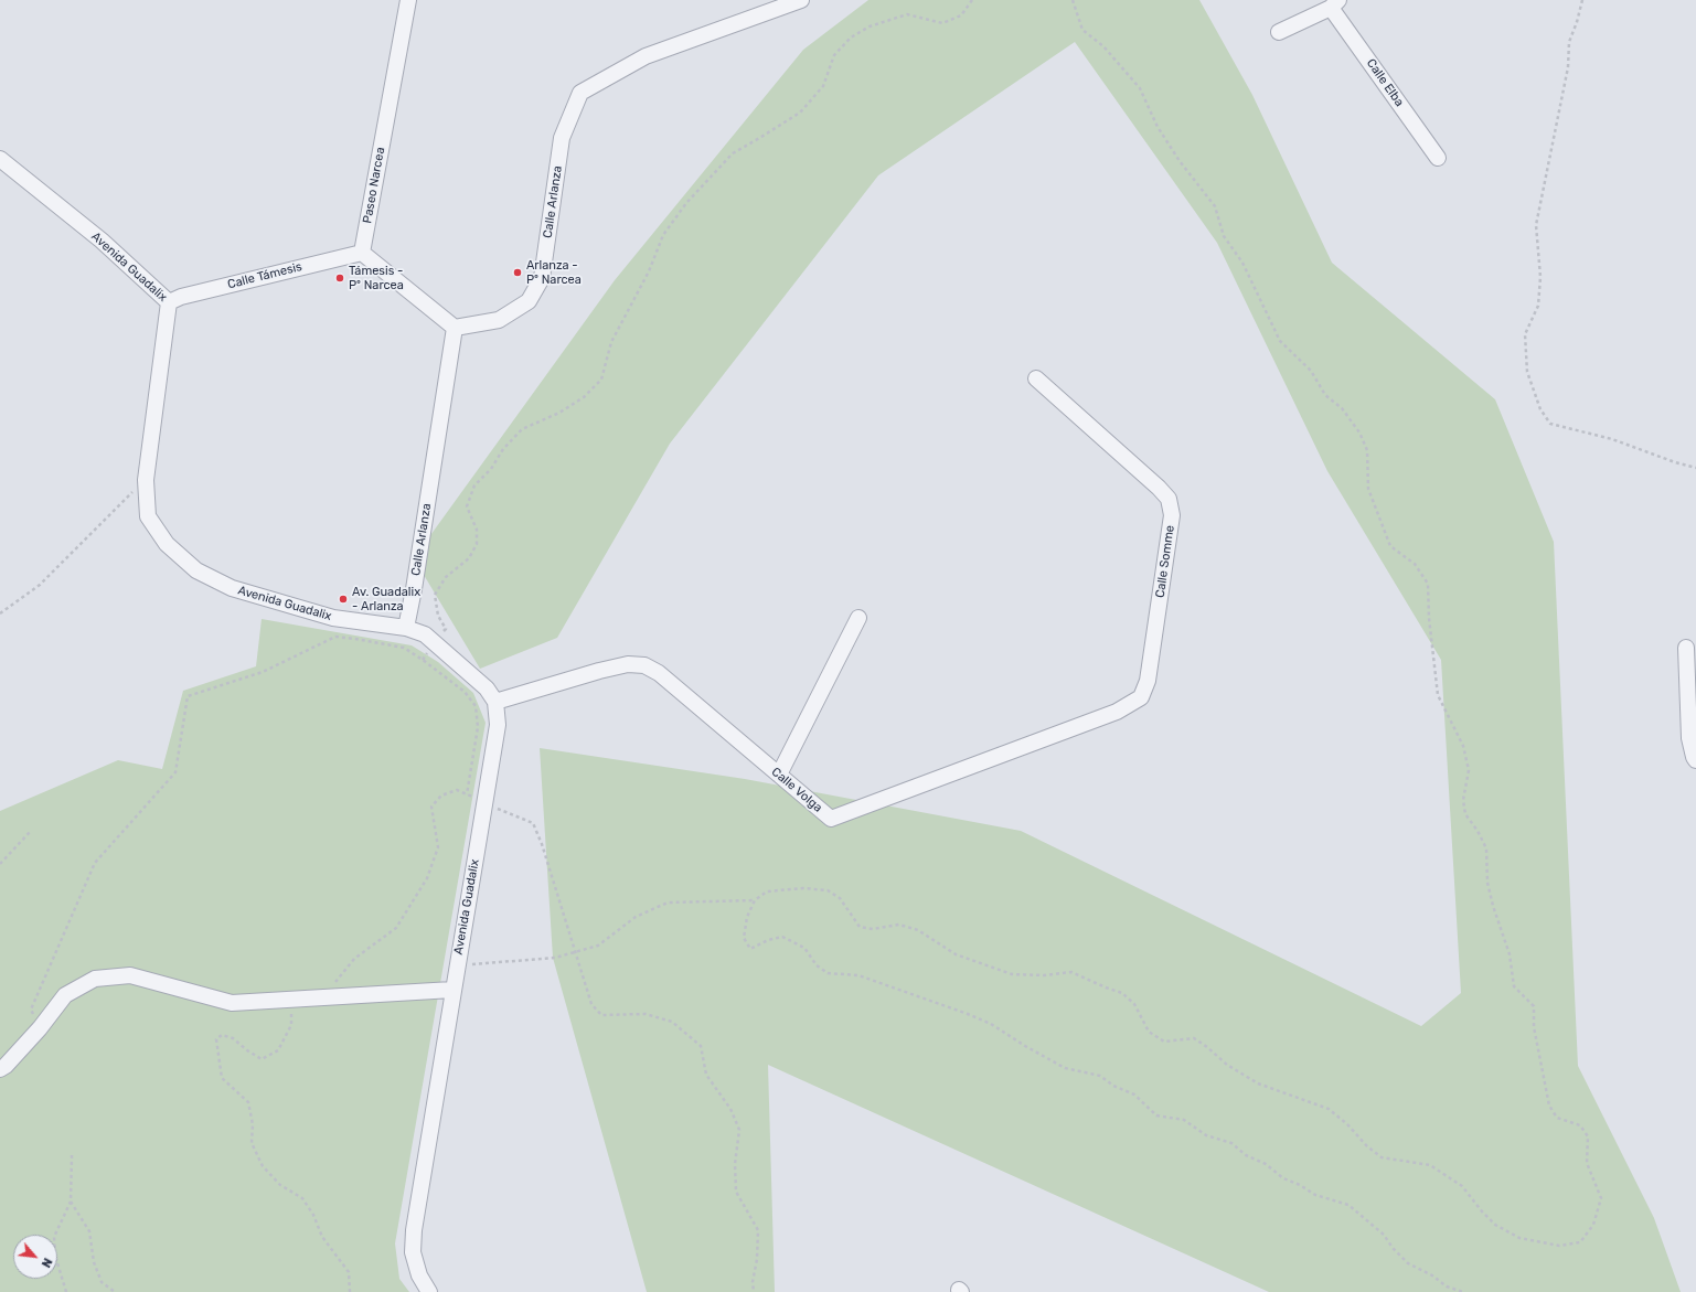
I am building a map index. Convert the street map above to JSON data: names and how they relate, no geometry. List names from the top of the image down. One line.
{"streets":{"street":["Calle Elba","Paseo Narcea","Calle Arlanza","Avenida Guadalix","Calle Támesis","Calle Somme","Calle Volga"]},"crossings":[["Paseo Narcea","Calle Támesis"],["Calle Arlanza","Avenida Guadalix"],["Avenida Guadalix","Calle Támesis"],["Avenida Guadalix","Calle Volga"],["Calle Somme","Calle Volga"]],"places":["Arlanza - Pº Narcea","Támesis - Pº Narcea","Av. Guadalix - Arlanza"],"north":"bottom right"}
